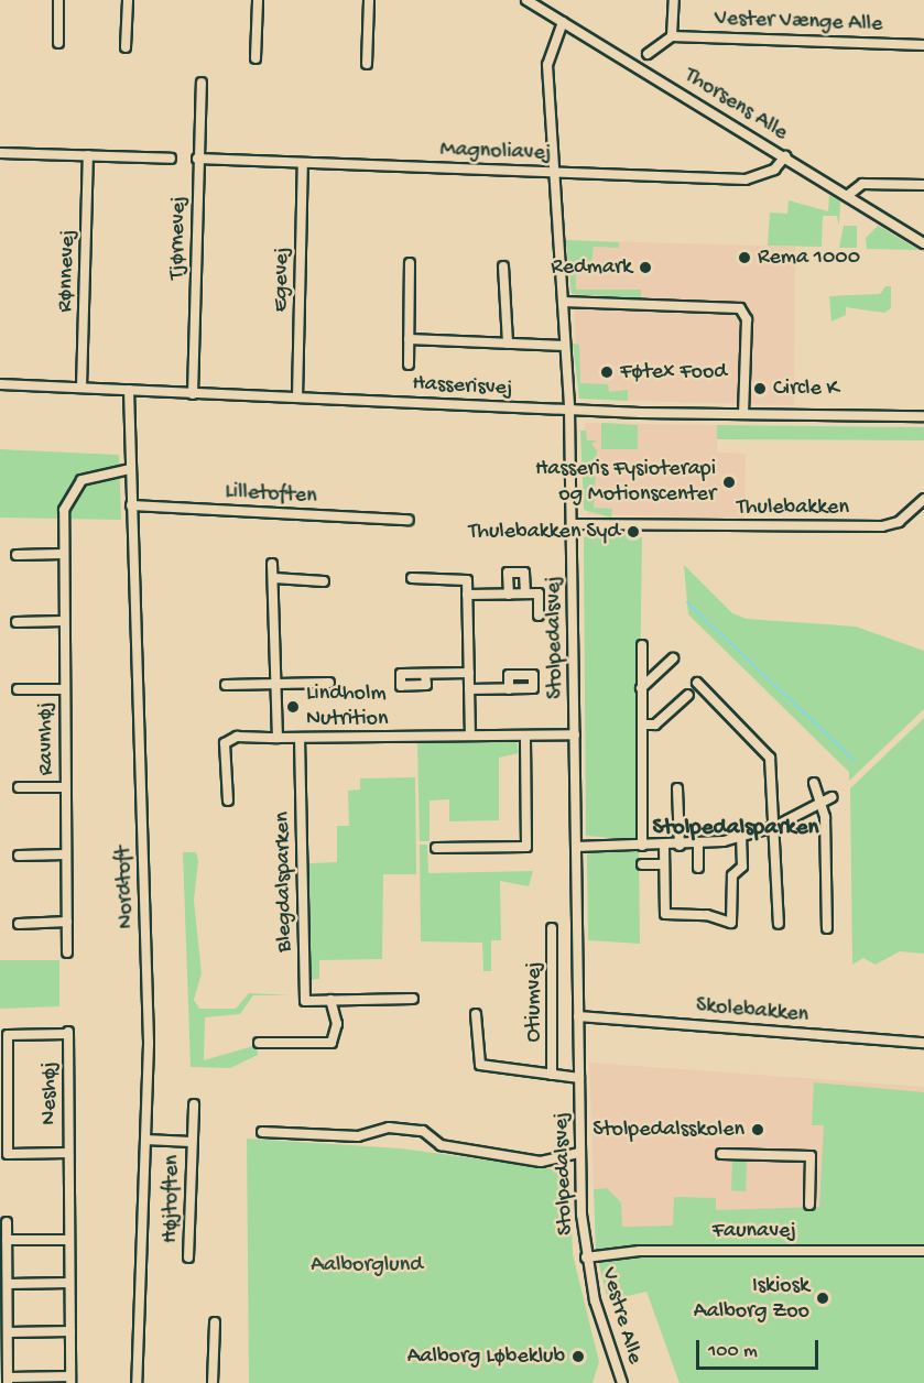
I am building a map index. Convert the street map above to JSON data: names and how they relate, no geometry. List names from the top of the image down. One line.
{"streets":{"street":["Vester Vænge Alle","Thorsens Alle","Magnoliavej","Tjørnevej","Rønnevej","Egevej","Hasserisvej","Lilletoften","Thulebakken","Stolpedalsvej","Ravnhøj","Blegdalsparken","Nordtoft","Otiumvej","Skolebakken","Neshøj","Højtoften","Faunavej","Vestre Alle"]},"crossings":[["Thorsens Alle","Magnoliavej"],["Thorsens Alle","Stolpedalsvej"],["Magnoliavej","Tjørnevej"],["Magnoliavej","Egevej"],["Magnoliavej","Stolpedalsvej"],["Tjørnevej","Hasserisvej"],["Rønnevej","Hasserisvej"],["Egevej","Hasserisvej"],["Hasserisvej","Stolpedalsvej"],["Hasserisvej","Nordtoft"],["Lilletoften","Nordtoft"],["Thulebakken","Stolpedalsvej"],["Stolpedalsvej","Otiumvej"],["Stolpedalsvej","Skolebakken"],["Stolpedalsvej","Faunavej"],["Stolpedalsvej","Vestre Alle"],["Ravnhøj","Nordtoft"],["Nordtoft","Højtoften"],["Faunavej","Vestre Alle"]],"districts":["Stolpedalsparken"],"parks":["Aalborglund"],"places":["Rema 1000","Redmark","Føtex Food","Circle K","Hasseris Fysioterapi og Motionscenter","Thulebakken Syd","Lindholm Nutrition","Stolpedalsskolen","Iskiosk Aalborg Zoo","Aalborg Løbeklub"],"scale_bar":"100 m"}
